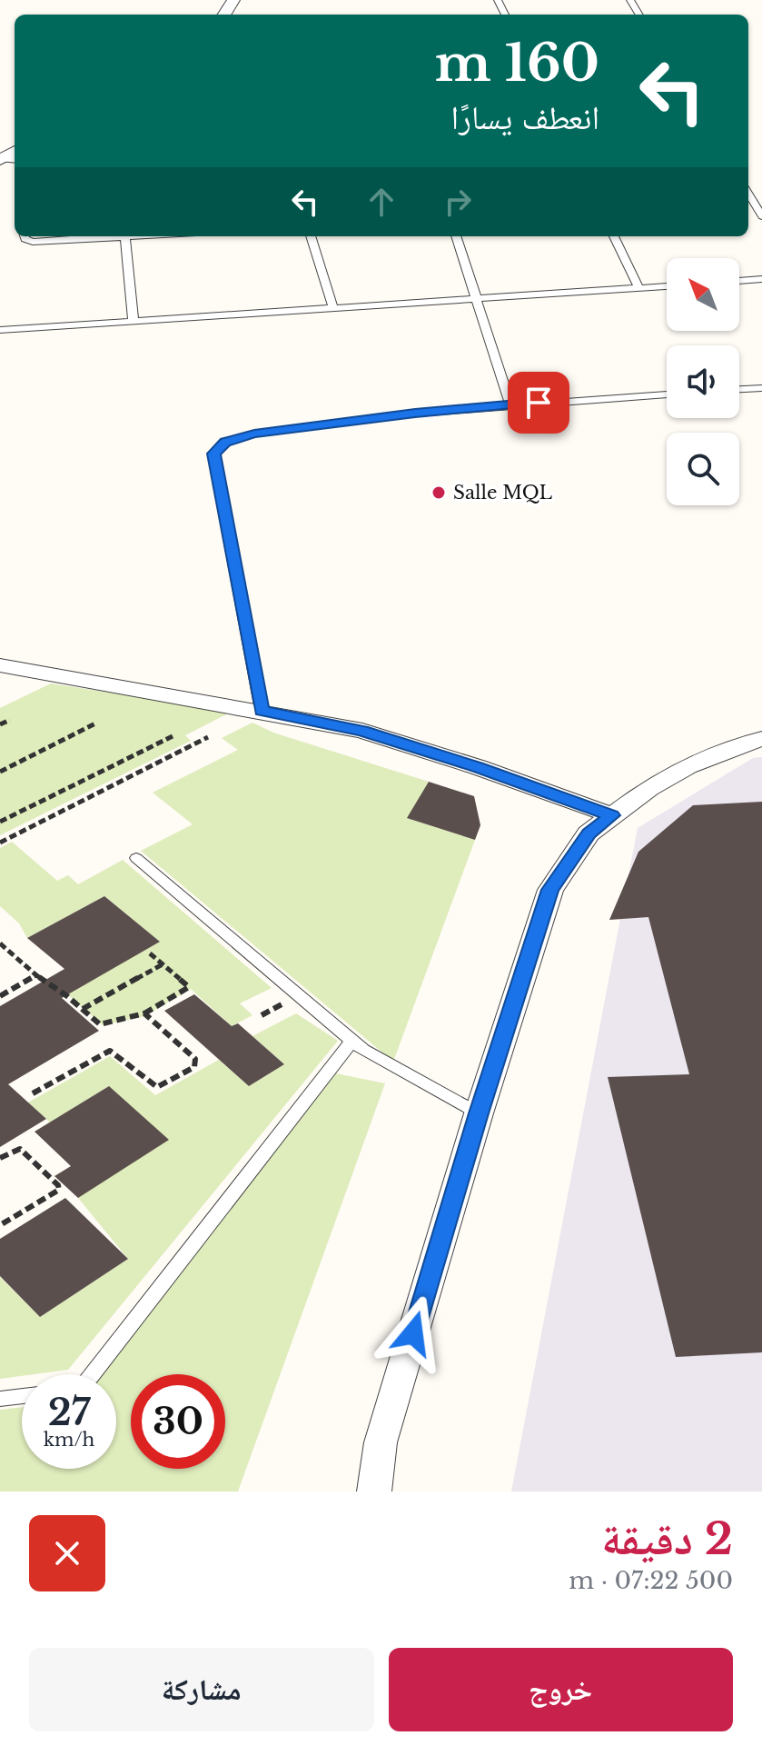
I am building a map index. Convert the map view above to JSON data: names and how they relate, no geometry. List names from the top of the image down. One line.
{"places":["Salle MQL"],"north":"top left","page":{"turn":["160 m","انعطف يسارًا"],"speed":"27 km/h","limit":"30","heading":["2 دقيقة","500 m · 07:22"],"buttons":["خروج","مشاركة"]}}
